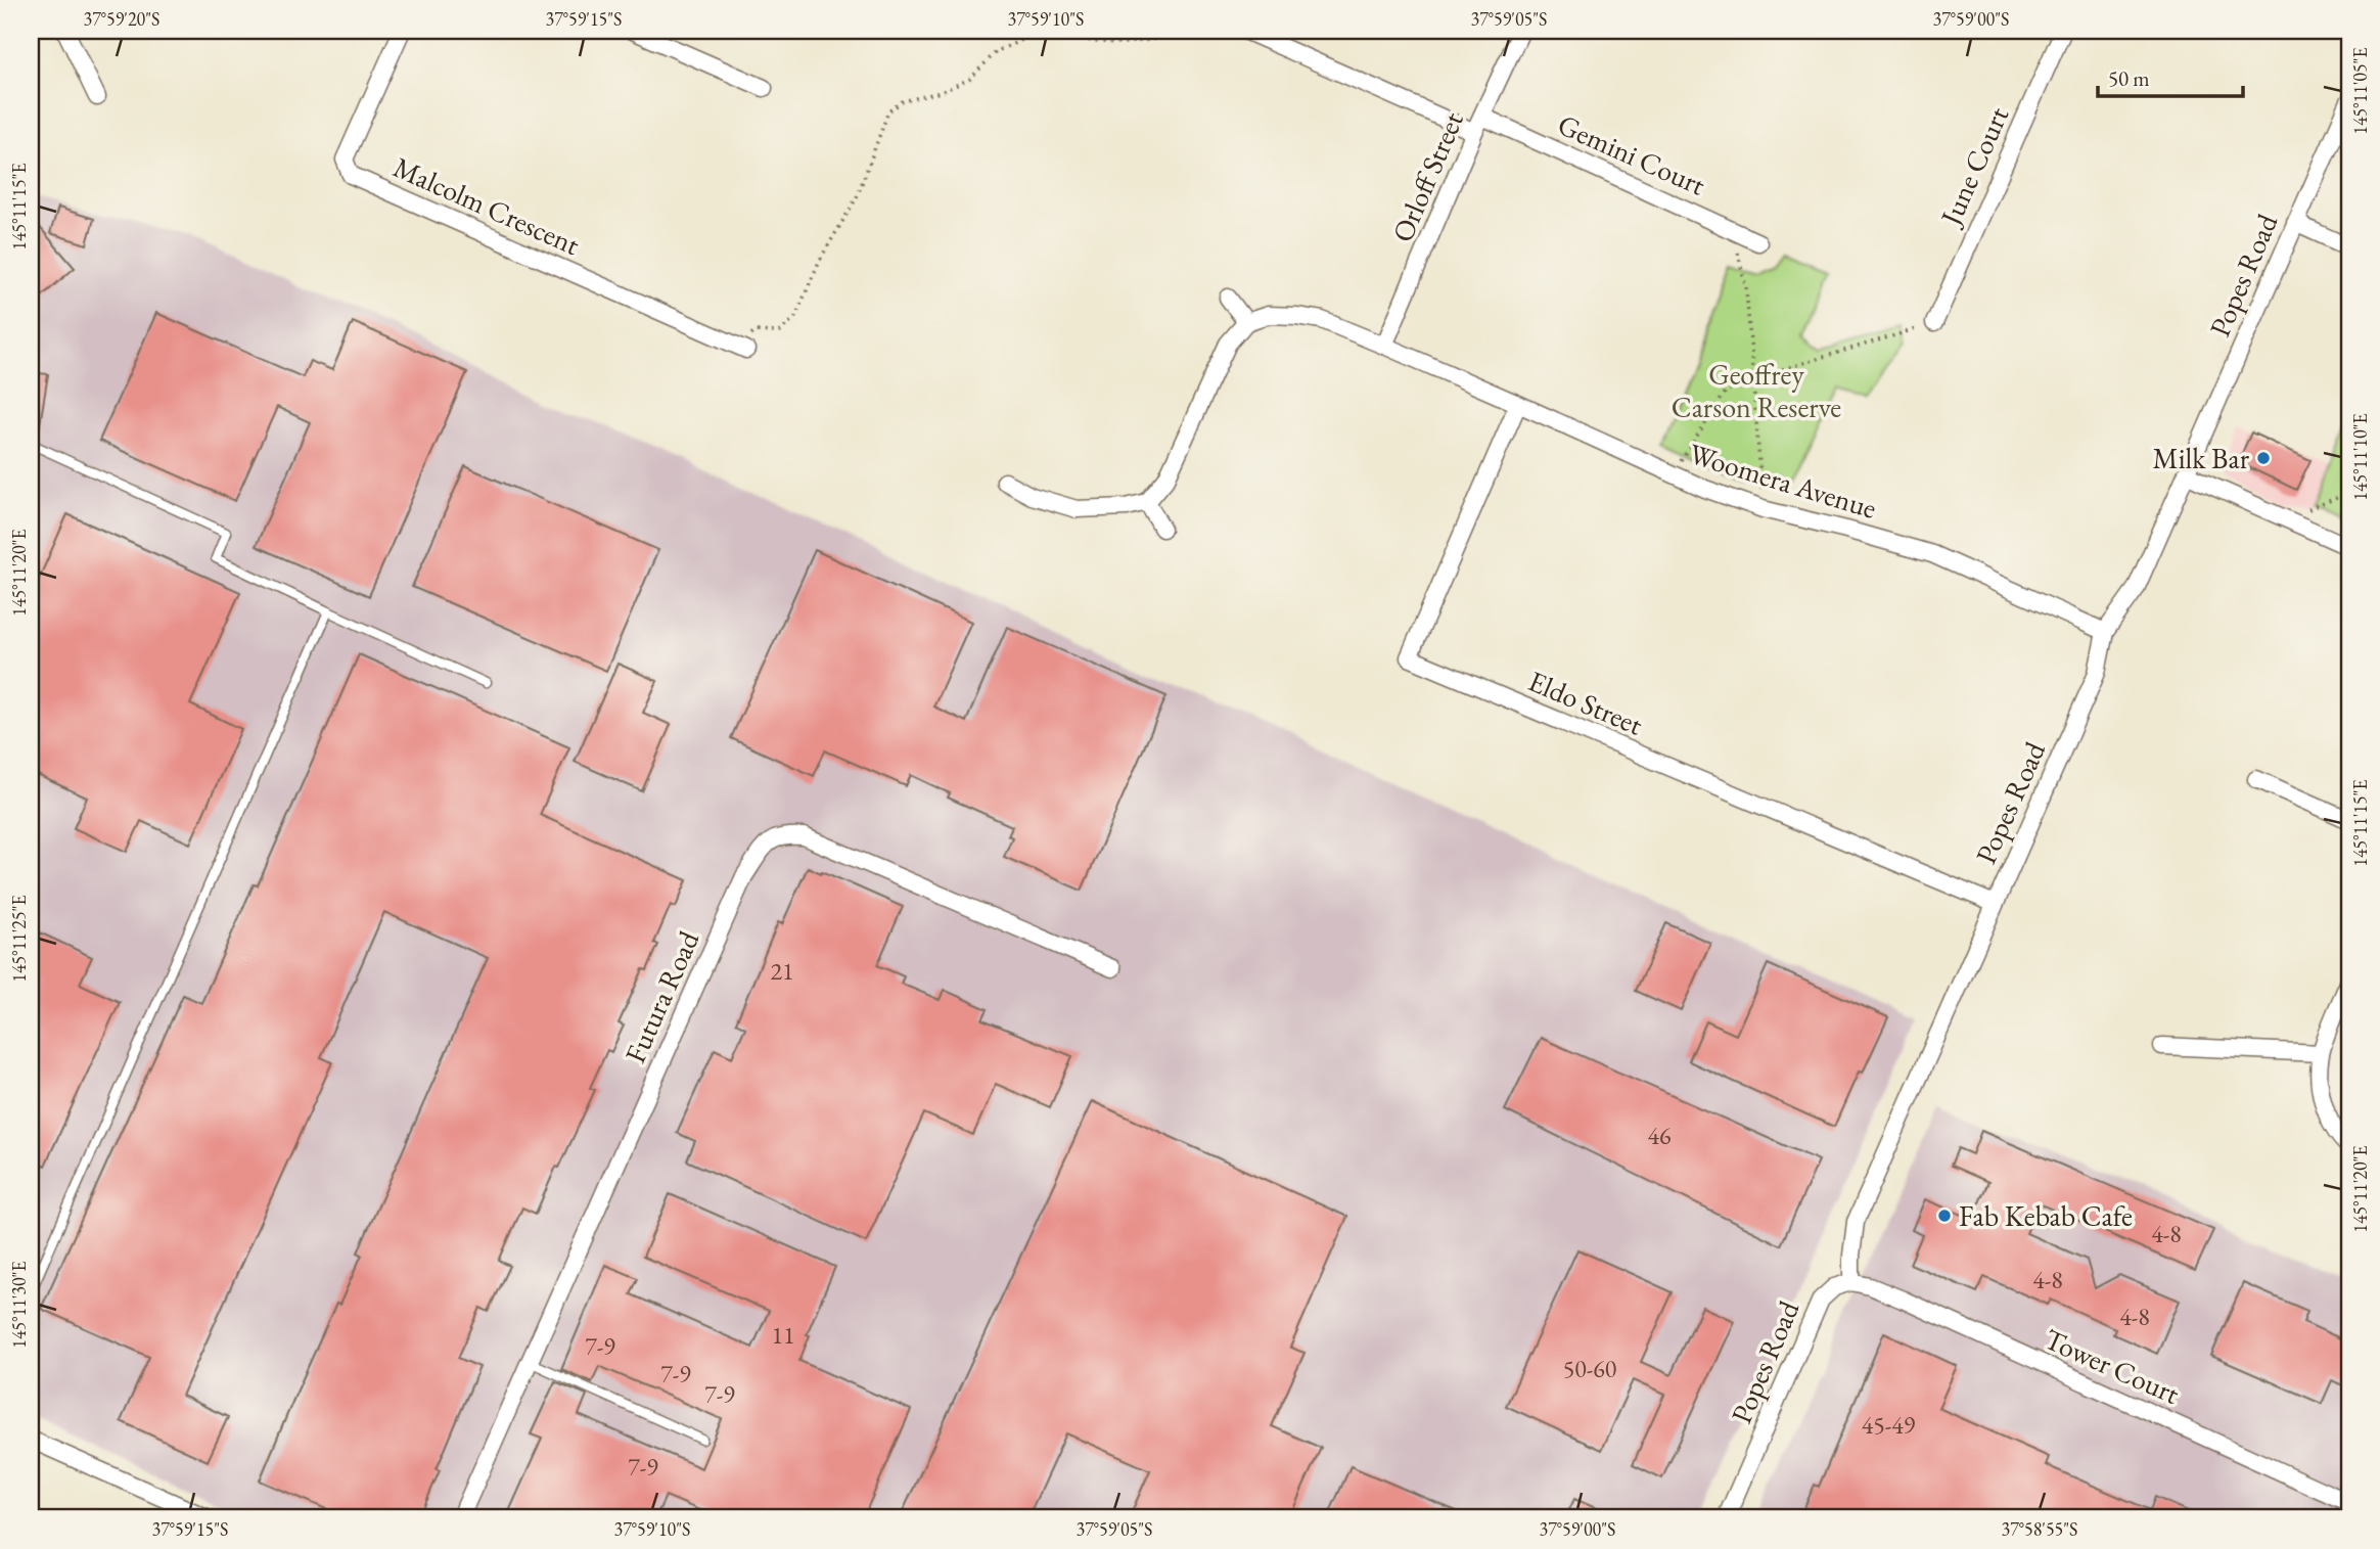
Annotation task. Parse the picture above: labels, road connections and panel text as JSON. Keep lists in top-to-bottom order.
{
  "streets": {
    "street": [
      "Gemini Court",
      "June Court",
      "Orloff Street",
      "Malcolm Crescent",
      "Popes Road",
      "Woomera Avenue",
      "Eldo Street",
      "Futura Road",
      "Tower Court"
    ]
  },
  "crossings": [
    ["Gemini Court", "Orloff Street"],
    ["Orloff Street", "Woomera Avenue"],
    ["Popes Road", "Woomera Avenue"],
    ["Popes Road", "Eldo Street"],
    ["Popes Road", "Tower Court"],
    ["Woomera Avenue", "Eldo Street"]
  ],
  "parks": ["Geoffrey Carson Reserve"],
  "places": ["Milk Bar", "Fab Kebab Cafe"],
  "house_numbers": [
    "21",
    "46",
    "4-8",
    "4-8",
    "4-8",
    "11",
    "7-9",
    "50-60",
    "7-9",
    "7-9",
    "45-49",
    "7-9"
  ],
  "scale_bar": "50 m",
  "coordinates": [
    "37°59'20\"S",
    "37°59'15\"S",
    "37°59'10\"S",
    "37°59'05\"S",
    "37°59'00\"S",
    "145°11'05\"E",
    "145°11'15\"E",
    "145°11'10\"E",
    "145°11'20\"E",
    "145°11'25\"E",
    "145°11'30\"E",
    "37°58'55\"S"
  ]
}
